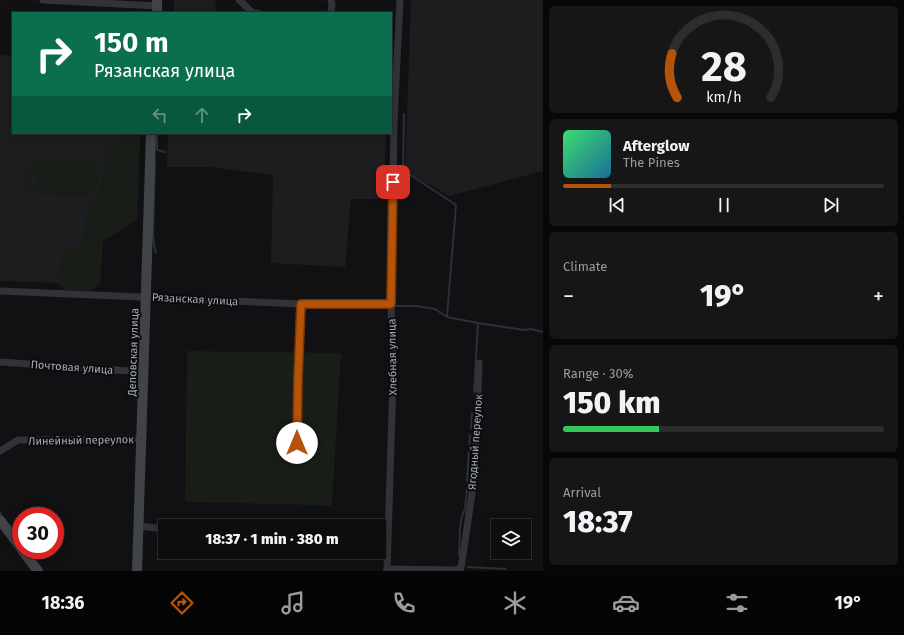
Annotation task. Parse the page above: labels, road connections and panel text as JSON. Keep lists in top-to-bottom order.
{
  "streets": {
    "street": [
      "Рязанская улица",
      "Деповская улица",
      "Хлебная улица",
      "Почтовая улица",
      "Линейный переулок",
      "Ягодный переулок"
    ]
  },
  "crossings": [
    ["Рязанская улица", "Деповская улица"],
    ["Рязанская улица", "Хлебная улица"],
    ["Деповская улица", "Почтовая улица"],
    ["Деповская улица", "Линейный переулок"],
    ["Хлебная улица", "Ягодный переулок"]
  ],
  "page": {
    "turn": ["150 m", "Рязанская улица"],
    "song": ["Afterglow", "The Pines"],
    "tile": [
      "Climate",
      ["Range · 30%", "150 km"],
      ["Arrival", "18:37"]
    ],
    "heat": ["−", "19°", "+"],
    "limit": "30",
    "trip": "18:37 · 1 min · 380 m",
    "tabs": ["18:36", "19°"],
    "gauge": ["28", "km/h"]
  }
}
